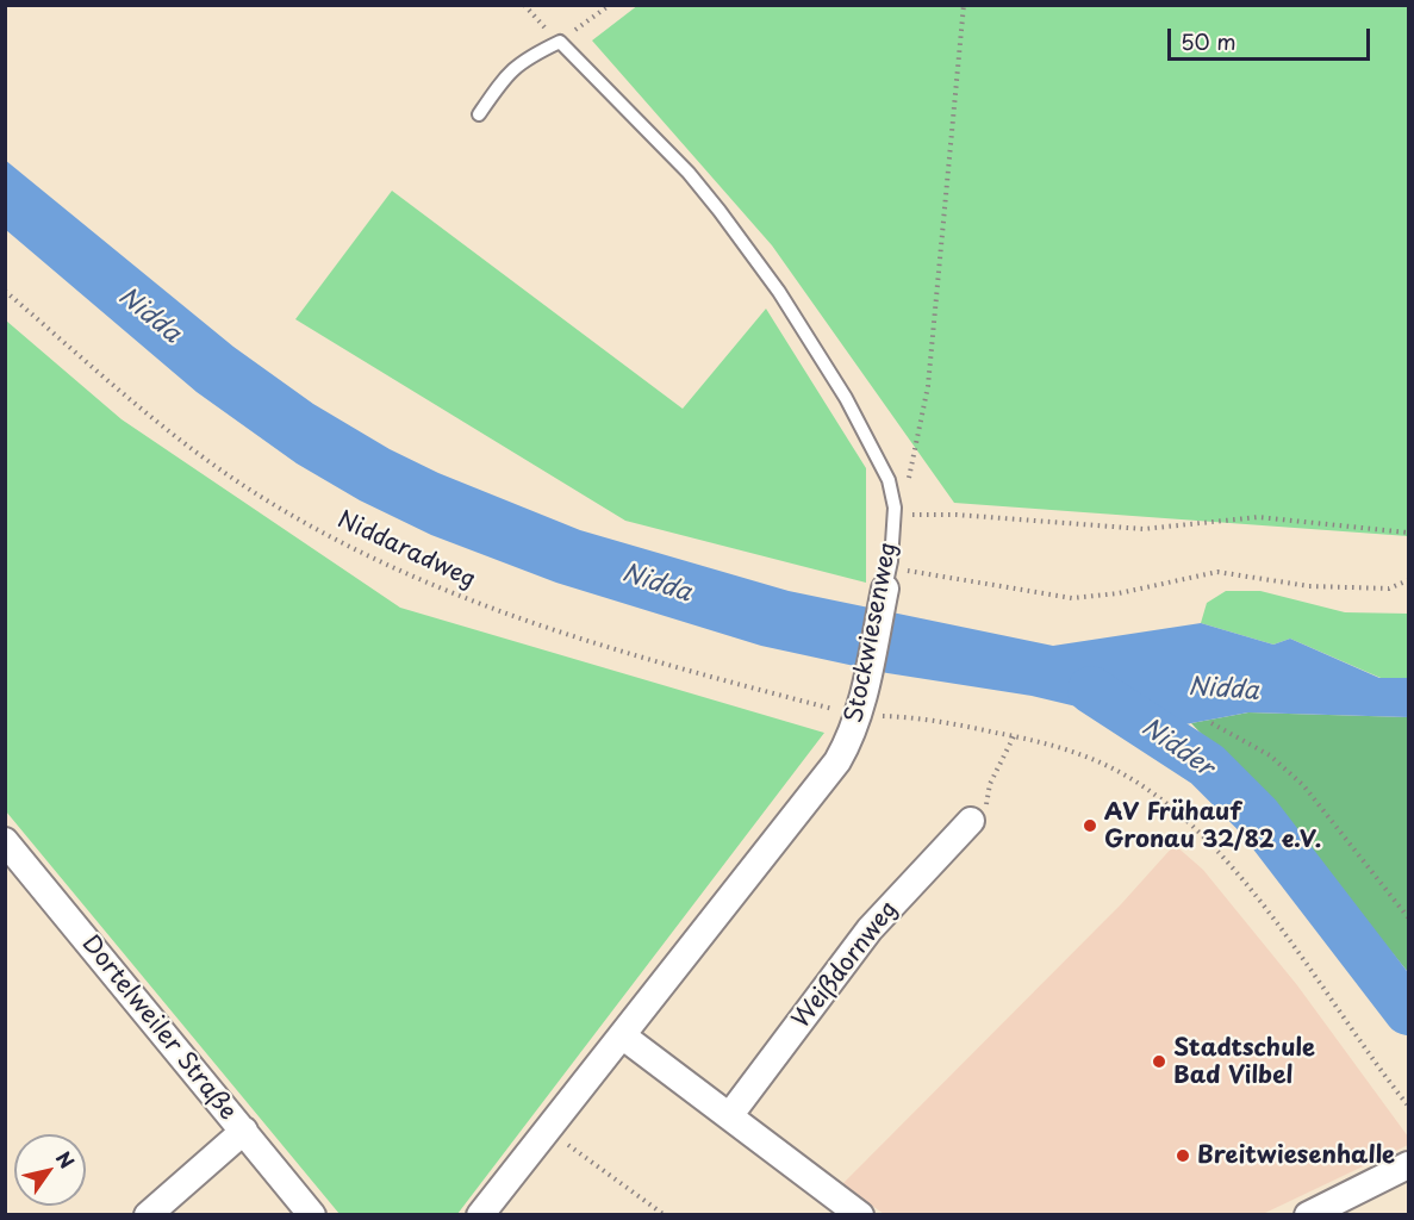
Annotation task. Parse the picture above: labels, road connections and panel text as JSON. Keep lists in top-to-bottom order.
{
  "streets": {
    "street": ["Stockwiesenweg", "Weißdornweg", "Dortelweiler Straße"],
    "path": ["Niddaradweg"]
  },
  "crossings": [
    ["Niddaradweg", "Stockwiesenweg"]
  ],
  "water": ["Nidda", "Nidder"],
  "places": ["AV Frühauf Gronau 32/82 e.V.", "Stadtschule Bad Vilbel", "Breitwiesenhalle"],
  "scale_bar": "50 m",
  "north": "top right"
}
